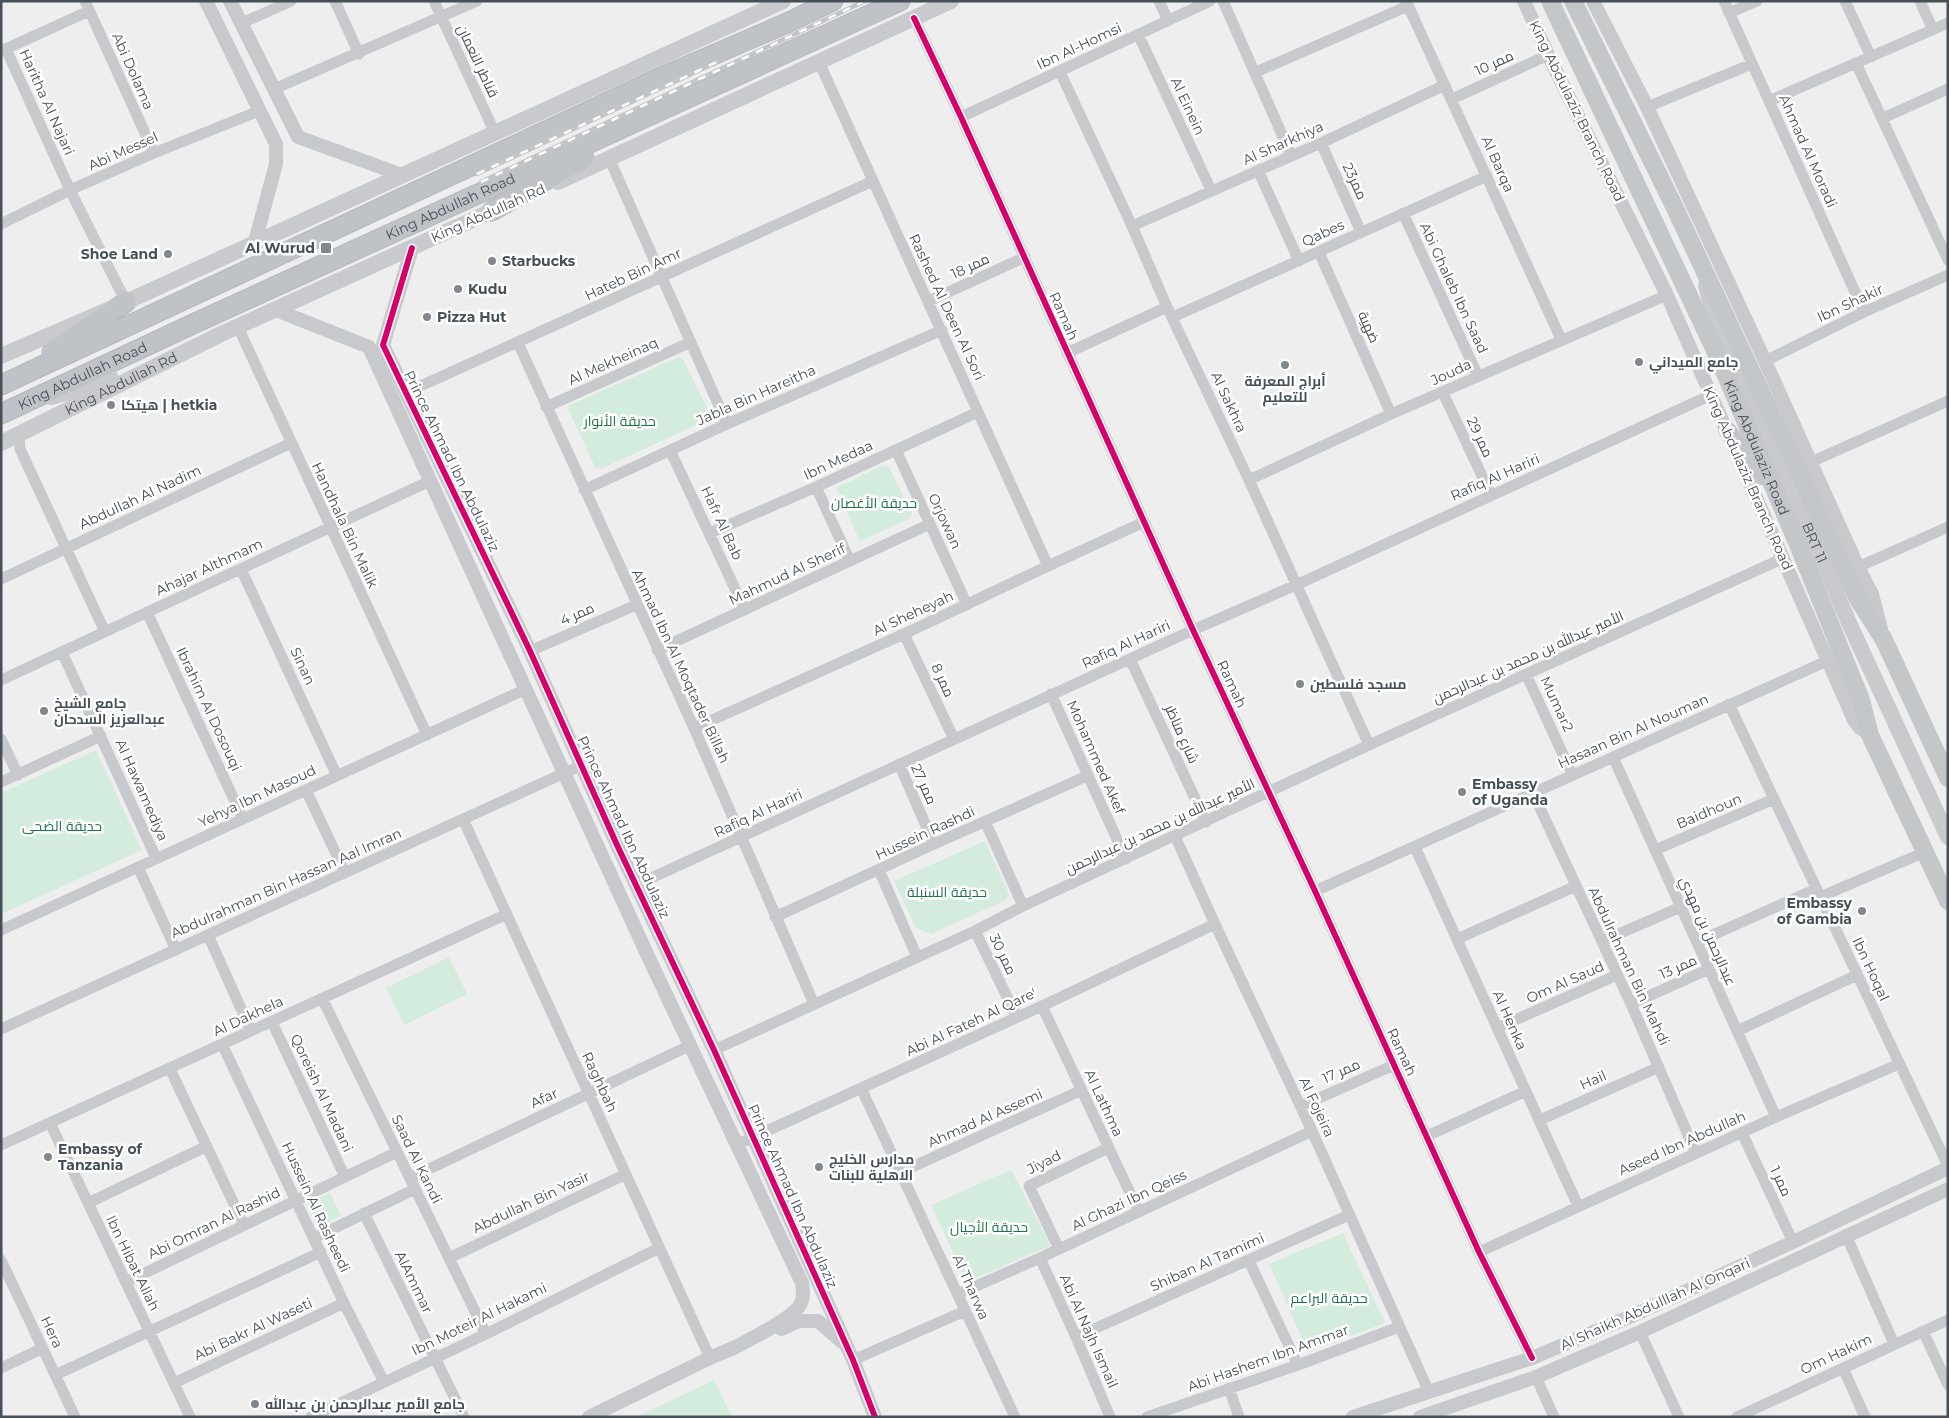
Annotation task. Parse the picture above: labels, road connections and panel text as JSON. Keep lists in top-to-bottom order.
{
  "streets": {
    "highway": ["King Abdullah Road"],
    "main road": ["King Abdullah Rd", "King Abdulaziz Road", "BRT 11"],
    "street": [
      "Ibn Al-Homsi",
      "قناطر النعمان",
      "ممر 10",
      "Abi Dolama",
      "Haritha Al Najari",
      "Al Einein",
      "King Abdulaziz Branch Road",
      "Al Sharkhiya",
      "Abi Messel",
      "Ahmad Al Moradi",
      "Al Barqa",
      "ممر23",
      "Qabes",
      "ممر 18",
      "Hateb Bin Amr",
      "Abi Ghaleb Ibn Saad",
      "Ibn Shakir",
      "Rashed Al Deen Al Sori",
      "Ramah",
      "ضهية",
      "Al Mekheinaq",
      "Jouda",
      "Jabla Bin Hareitha",
      "Al Sakhra",
      "ممر 29",
      "Ibn Medaa",
      "Prince Ahmad Ibn Abdulaziz",
      "Rafiq Al Hariri",
      "Abdullah Al Nadim",
      "Orjowan",
      "Hafr Al Bab",
      "Handhala Bin Malik",
      "Ahajar Althmam",
      "Mahmud Al Sherif",
      "Al Sheheyah",
      "ممر 4",
      "الأمير عبدالله بن محمد بن عبدالرحمن",
      "Sinan",
      "Ahmad Ibn Al Moqtader Billah",
      "ممر 8",
      "Mumar2",
      "Ibrahim Al Dosouqi",
      "Hasaan Bin Al Nouman",
      "شارع مناظر",
      "Mohammed Akef",
      "ممر 27",
      "Al Hawamediya",
      "Yehya Ibn Masoud",
      "Baidhoun",
      "Hussein Rashdi",
      "Abdulrahman Bin Hassan Aal Imran",
      "عبدالرحمن بن مهدي",
      "ممر 30",
      "Abdulrahman Bin Mahdi",
      "ممر 13",
      "Ibn Hoqal",
      "Om Al Saud",
      "Al Dakhela",
      "Al Henka",
      "Abi Al Fateh Al Qare'",
      "ممر 17",
      "Hail",
      "Raghbah",
      "Qoreish Al Madani",
      "Afar",
      "Al Lathma",
      "Al Fojeira",
      "Ahmad Al Assemi",
      "Aseed Ibn Abdullah",
      "Saad Al Kandi",
      "Jiyad",
      "ممر 1",
      "Al Ghazi Ibn Qeiss",
      "Abdullah Bin Yasir",
      "Hussein Al Rasheedi",
      "Abi Omran Al Rashid",
      "Shiban Al Tamimi",
      "Ibn Hibat Allah",
      "AlAmmar",
      "Al Tharwa",
      "Al Shaikh Abdulllah Al Onqari",
      "Ibn Moteir Al Hakami",
      "Abi Bakr Al Waseti",
      "Abi Al Najh Ismail",
      "Hera",
      "Om Hakim",
      "Abi Hashem Ibn Ammar"
    ]
  },
  "crossings": [
    ["Ibn Al-Homsi", "Al Einein"],
    ["Ibn Al-Homsi", "Ramah"],
    ["Ibn Al-Homsi", "Al Sakhra"],
    ["ممر 10", "King Abdulaziz Branch Road"],
    ["ممر 10", "Al Barqa"],
    ["Abi Dolama", "Abi Messel"],
    ["Haritha Al Najari", "Abi Messel"],
    ["Al Einein", "Al Sharkhiya"],
    ["King Abdulaziz Branch Road", "Jouda"],
    ["King Abdulaziz Branch Road", "King Abdulaziz Road"],
    ["King Abdulaziz Branch Road", "Rafiq Al Hariri"],
    ["King Abdulaziz Branch Road", "الأمير عبدالله بن محمد بن عبدالرحمن"],
    ["King Abdulaziz Branch Road", "Hasaan Bin Al Nouman"],
    ["Al Sharkhiya", "Al Barqa"],
    ["Al Sharkhiya", "ممر23"],
    ["Al Sharkhiya", "Al Sakhra"],
    ["Ahmad Al Moradi", "Ibn Shakir"],
    ["Al Barqa", "Qabes"],
    ["Al Barqa", "Jouda"],
    ["ممر23", "Qabes"],
    ["King Abdullah Rd", "Rashed Al Deen Al Sori"],
    ["King Abdullah Rd", "Ramah"],
    ["King Abdullah Rd", "Prince Ahmad Ibn Abdulaziz"],
    ["King Abdullah Rd", "Handhala Bin Malik"],
    ["Qabes", "Abi Ghaleb Ibn Saad"],
    ["Qabes", "Ramah"],
    ["Qabes", "ضهية"],
    ["Qabes", "Al Sakhra"],
    ["ممر 18", "Rashed Al Deen Al Sori"],
    ["ممر 18", "Ramah"],
    ["Hateb Bin Amr", "Rashed Al Deen Al Sori"],
    ["Hateb Bin Amr", "Prince Ahmad Ibn Abdulaziz"],
    ["Hateb Bin Amr", "Ahmad Ibn Al Moqtader Billah"],
    ["Abi Ghaleb Ibn Saad", "Jouda"],
    ["Rashed Al Deen Al Sori", "Jabla Bin Hareitha"],
    ["Rashed Al Deen Al Sori", "Ibn Medaa"],
    ["Rashed Al Deen Al Sori", "Al Sheheyah"],
    ["Ramah", "Rafiq Al Hariri"],
    ["Ramah", "Al Sheheyah"],
    ["Ramah", "الأمير عبدالله بن محمد بن عبدالرحمن"],
    ["Ramah", "Hasaan Bin Al Nouman"],
    ["Ramah", "ممر 17"],
    ["Ramah", "Aseed Ibn Abdullah"],
    ["Ramah", "Al Shaikh Abdulllah Al Onqari"],
    ["ضهية", "Jouda"],
    ["Al Mekheinaq", "Ahmad Ibn Al Moqtader Billah"],
    ["Jouda", "Al Sakhra"],
    ["Jouda", "ممر 29"],
    ["Jabla Bin Hareitha", "Hafr Al Bab"],
    ["Jabla Bin Hareitha", "Ahmad Ibn Al Moqtader Billah"],
    ["Al Sakhra", "Rafiq Al Hariri"],
    ["Al Sakhra", "الأمير عبدالله بن محمد بن عبدالرحمن"],
    ["ممر 29", "Rafiq Al Hariri"],
    ["King Abdulaziz Road", "BRT 11"],
    ["Ibn Medaa", "Orjowan"],
    ["Ibn Medaa", "Hafr Al Bab"],
    ["Prince Ahmad Ibn Abdulaziz", "Rafiq Al Hariri"],
    ["Prince Ahmad Ibn Abdulaziz", "Ahajar Althmam"],
    ["Prince Ahmad Ibn Abdulaziz", "ممر 4"],
    ["Prince Ahmad Ibn Abdulaziz", "الأمير عبدالله بن محمد بن عبدالرحمن"],
    ["Prince Ahmad Ibn Abdulaziz", "Yehya Ibn Masoud"],
    ["Prince Ahmad Ibn Abdulaziz", "Abdulrahman Bin Hassan Aal Imran"],
    ["Prince Ahmad Ibn Abdulaziz", "Abi Al Fateh Al Qare'"],
    ["Prince Ahmad Ibn Abdulaziz", "Afar"],
    ["Rafiq Al Hariri", "Ahmad Ibn Al Moqtader Billah"],
    ["Rafiq Al Hariri", "ممر 8"],
    ["Rafiq Al Hariri", "شارع مناظر"],
    ["Rafiq Al Hariri", "Mohammed Akef"],
    ["Rafiq Al Hariri", "ممر 27"],
    ["Abdullah Al Nadim", "Handhala Bin Malik"],
    ["Orjowan", "Mahmud Al Sherif"],
    ["Orjowan", "Al Sheheyah"],
    ["Hafr Al Bab", "Mahmud Al Sherif"],
    ["Handhala Bin Malik", "Ahajar Althmam"],
    ["Handhala Bin Malik", "Yehya Ibn Masoud"],
    ["Ahajar Althmam", "Sinan"],
    ["Ahajar Althmam", "Ibrahim Al Dosouqi"],
    ["Ahajar Althmam", "Al Hawamediya"],
    ["Mahmud Al Sherif", "Ahmad Ibn Al Moqtader Billah"],
    ["Al Sheheyah", "Ahmad Ibn Al Moqtader Billah"],
    ["Al Sheheyah", "ممر 8"],
    ["ممر 4", "Ahmad Ibn Al Moqtader Billah"],
    ["الأمير عبدالله بن محمد بن عبدالرحمن", "Ahmad Ibn Al Moqtader Billah"],
    ["الأمير عبدالله بن محمد بن عبدالرحمن", "Mumar2"],
    ["الأمير عبدالله بن محمد بن عبدالرحمن", "شارع مناظر"],
    ["الأمير عبدالله بن محمد بن عبدالرحمن", "Mohammed Akef"],
    ["الأمير عبدالله بن محمد بن عبدالرحمن", "ممر 30"],
    ["الأمير عبدالله بن محمد بن عبدالرحمن", "Al Fojeira"],
    ["Sinan", "Yehya Ibn Masoud"],
    ["Ahmad Ibn Al Moqtader Billah", "Hussein Rashdi"],
    ["Mumar2", "Hasaan Bin Al Nouman"],
    ["Ibrahim Al Dosouqi", "Yehya Ibn Masoud"],
    ["Hasaan Bin Al Nouman", "عبدالرحمن بن مهدي"],
    ["Hasaan Bin Al Nouman", "Abdulrahman Bin Mahdi"],
    ["Hasaan Bin Al Nouman", "Ibn Hoqal"],
    ["Hasaan Bin Al Nouman", "Al Henka"],
    ["Mohammed Akef", "Hussein Rashdi"],
    ["ممر 27", "Hussein Rashdi"],
    ["Al Hawamediya", "Yehya Ibn Masoud"],
    ["Baidhoun", "عبدالرحمن بن مهدي"],
    ["Baidhoun", "Ibn Hoqal"],
    ["Abdulrahman Bin Hassan Aal Imran", "Raghbah"],
    ["عبدالرحمن بن مهدي", "ممر 13"],
    ["عبدالرحمن بن مهدي", "Aseed Ibn Abdullah"],
    ["ممر 30", "Abi Al Fateh Al Qare'"],
    ["Abdulrahman Bin Mahdi", "ممر 13"],
    ["Abdulrahman Bin Mahdi", "Om Al Saud"],
    ["Abdulrahman Bin Mahdi", "Hail"],
    ["Abdulrahman Bin Mahdi", "Aseed Ibn Abdullah"],
    ["Ibn Hoqal", "Aseed Ibn Abdullah"],
    ["Ibn Hoqal", "Al Shaikh Abdulllah Al Onqari"],
    ["Om Al Saud", "Al Henka"],
    ["Al Dakhela", "Raghbah"],
    ["Al Dakhela", "Qoreish Al Madani"],
    ["Al Dakhela", "Saad Al Kandi"],
    ["Al Dakhela", "Hussein Al Rasheedi"],
    ["Al Dakhela", "Ibn Hibat Allah"],
    ["Al Henka", "Hail"],
    ["Al Henka", "Aseed Ibn Abdullah"],
    ["Abi Al Fateh Al Qare'", "Al Lathma"],
    ["Abi Al Fateh Al Qare'", "Al Fojeira"],
    ["Abi Al Fateh Al Qare'", "Al Tharwa"],
    ["ممر 17", "Al Fojeira"],
    ["Raghbah", "Afar"],
    ["Raghbah", "Abdullah Bin Yasir"],
    ["Raghbah", "Ibn Moteir Al Hakami"],
    ["Qoreish Al Madani", "Abi Omran Al Rashid"],
    ["Afar", "Saad Al Kandi"],
    ["Afar", "Hussein Al Rasheedi"],
    ["Afar", "AlAmmar"],
    ["Al Lathma", "Ahmad Al Assemi"],
    ["Al Lathma", "Jiyad"],
    ["Al Lathma", "Al Ghazi Ibn Qeiss"],
    ["Al Fojeira", "Al Ghazi Ibn Qeiss"],
    ["Al Fojeira", "Shiban Al Tamimi"],
    ["Al Fojeira", "Al Shaikh Abdulllah Al Onqari"],
    ["Al Fojeira", "Abi Hashem Ibn Ammar"],
    ["Ahmad Al Assemi", "Al Tharwa"],
    ["Aseed Ibn Abdullah", "ممر 1"],
    ["Saad Al Kandi", "Abdullah Bin Yasir"],
    ["Saad Al Kandi", "Abi Omran Al Rashid"],
    ["Saad Al Kandi", "Ibn Moteir Al Hakami"],
    ["Jiyad", "Al Ghazi Ibn Qeiss"],
    ["ممر 1", "Al Shaikh Abdulllah Al Onqari"],
    ["Al Ghazi Ibn Qeiss", "Al Tharwa"],
    ["Al Ghazi Ibn Qeiss", "Abi Al Najh Ismail"],
    ["Hussein Al Rasheedi", "Abi Omran Al Rashid"],
    ["Hussein Al Rasheedi", "Ibn Moteir Al Hakami"],
    ["Hussein Al Rasheedi", "Abi Bakr Al Waseti"],
    ["Abi Omran Al Rashid", "Ibn Hibat Allah"],
    ["Shiban Al Tamimi", "Abi Al Najh Ismail"],
    ["Ibn Hibat Allah", "Abi Bakr Al Waseti"],
    ["AlAmmar", "Ibn Moteir Al Hakami"]
  ],
  "parks": [
    "حديقة الأنوار",
    "حديقة الأغصان",
    "حديقة الضحى",
    "حديقة السنبلة",
    "حديقة الأجيال",
    "حديقة البراعم"
  ],
  "places": {
    "transit": ["Al Wurud"],
    "other": [
      "Shoe Land",
      "Starbucks",
      "Kudu",
      "Pizza Hut",
      "جامع الميداني",
      "أبراج المعرفة للتعليم",
      "هيتكا | hetkia",
      "مسجد فلسطين",
      "جامع الشيخ عبدالعزيز السدحان",
      "Embassy of Uganda",
      "Embassy of Gambia",
      "Embassy of Tanzania",
      "مدارس الخليج الاهلية للبنات",
      "جامع الأمير عبدالرحمن بن عبدالله"
    ]
  }
}
